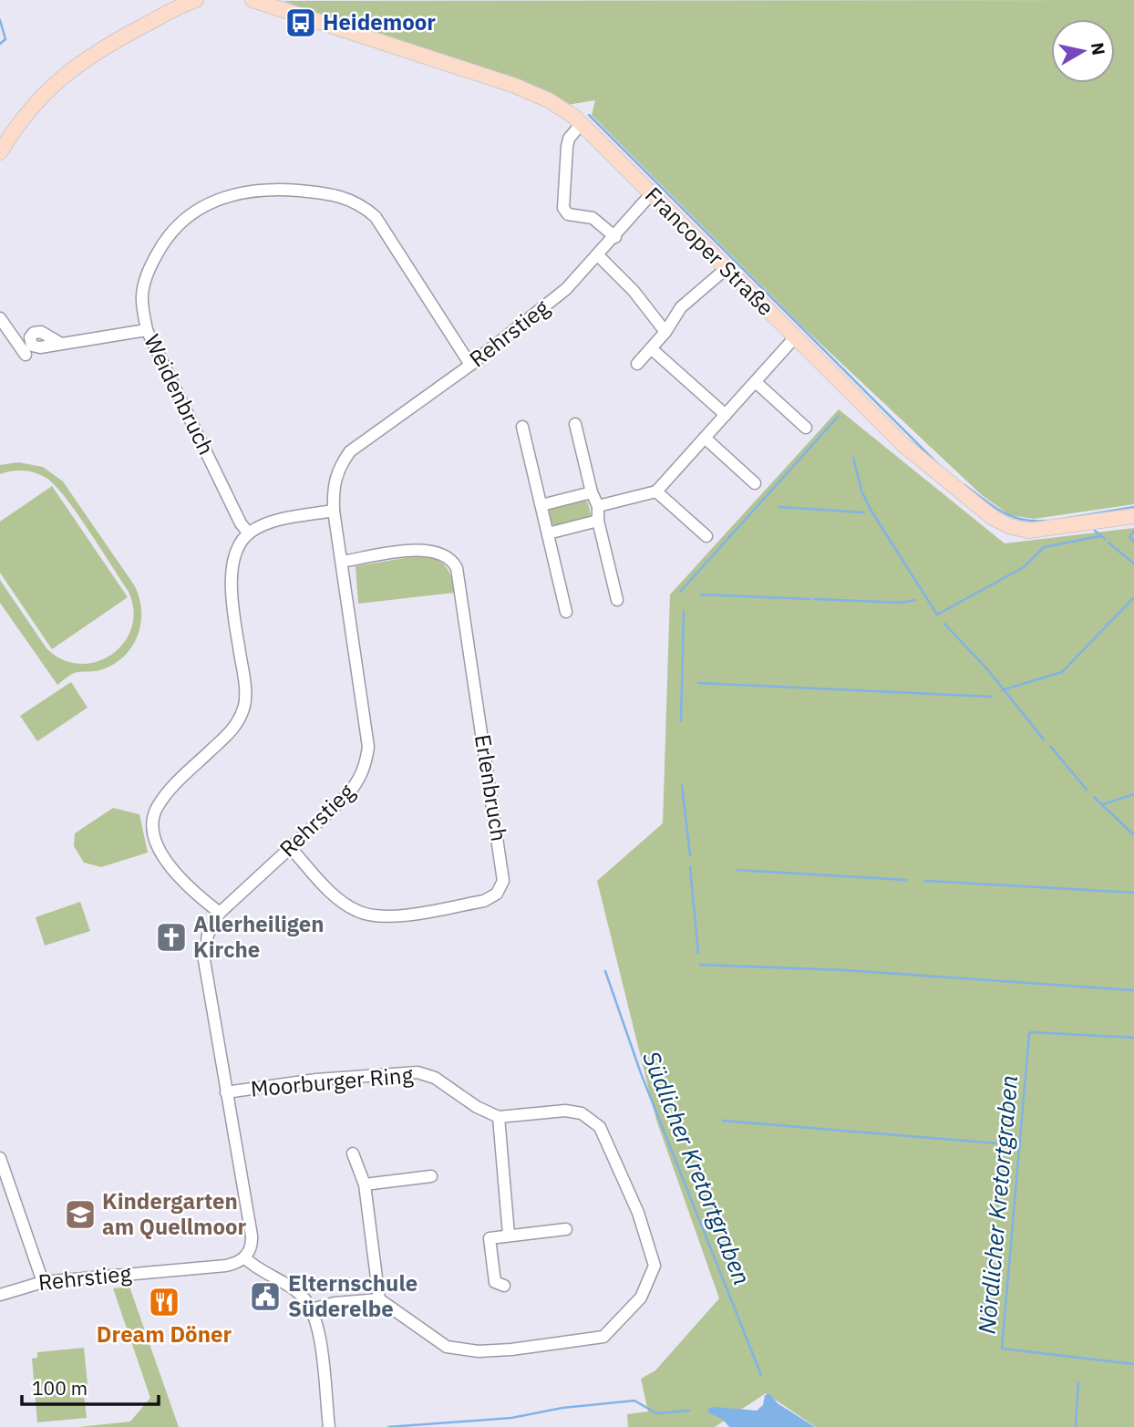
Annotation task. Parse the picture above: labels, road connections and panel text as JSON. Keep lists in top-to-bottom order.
{
  "streets": {
    "main road": ["Francoper Straße"],
    "street": [
      "Rehrstieg",
      "Weidenbruch",
      "Erlenbruch",
      "Moorburger Ring"
    ]
  },
  "crossings": [
    ["Francoper Straße", "Rehrstieg"],
    ["Rehrstieg", "Weidenbruch"],
    ["Rehrstieg", "Erlenbruch"],
    ["Rehrstieg", "Moorburger Ring"]
  ],
  "water": ["Südlicher Kretortgraben", "Nördlicher Kretortgraben"],
  "places": {
    "bus stop": ["Heidemoor"],
    "church": ["Allerheiligen Kirche"],
    "school or university": ["Kindergarten am Quellmoor"],
    "public building": ["Elternschule Süderelbe"],
    "restaurant": ["Dream Döner"]
  },
  "scale_bar": "100 m",
  "north": "right"
}
